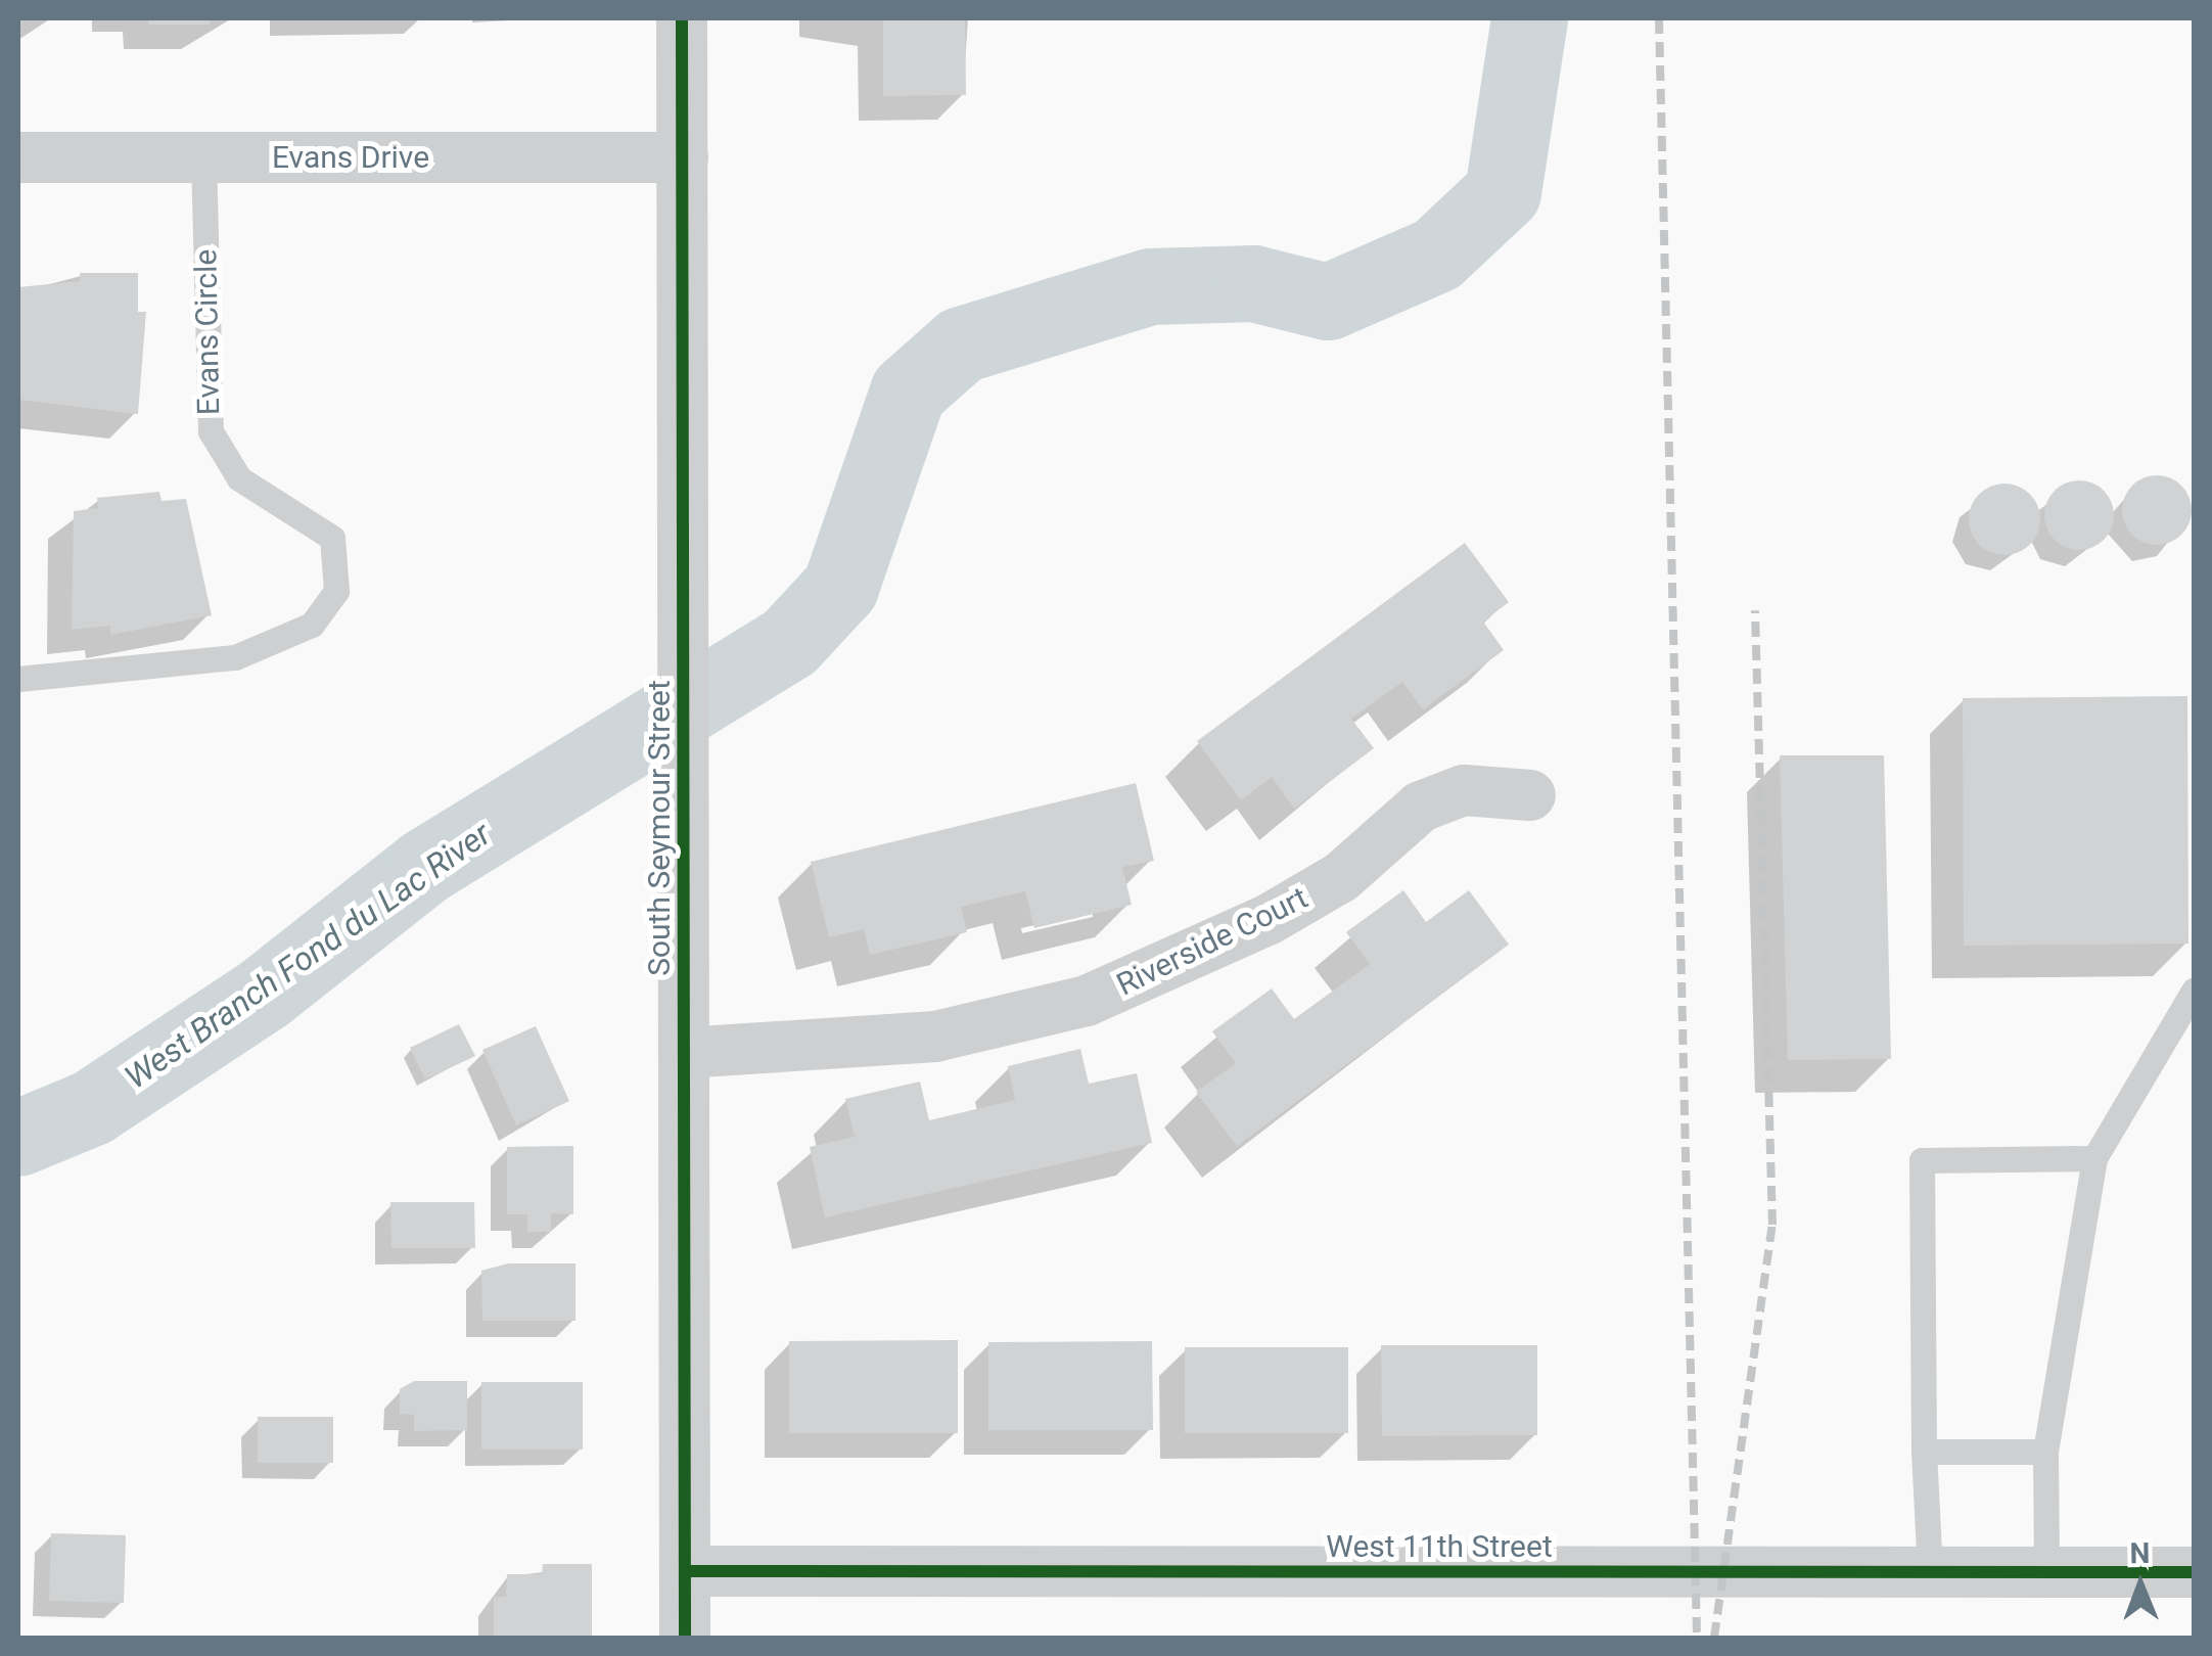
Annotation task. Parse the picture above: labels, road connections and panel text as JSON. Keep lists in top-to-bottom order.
{
  "streets": {
    "street": [
      "Evans Drive",
      "South Seymour Street",
      "Riverside Court",
      "West 11th Street"
    ],
    "lane": ["Evans Circle"]
  },
  "crossings": [
    ["Evans Drive", "Evans Circle"],
    ["Evans Drive", "South Seymour Street"],
    ["South Seymour Street", "Riverside Court"],
    ["South Seymour Street", "West 11th Street"]
  ],
  "water": ["West Branch Fond du Lac River"],
  "north": "top"
}
